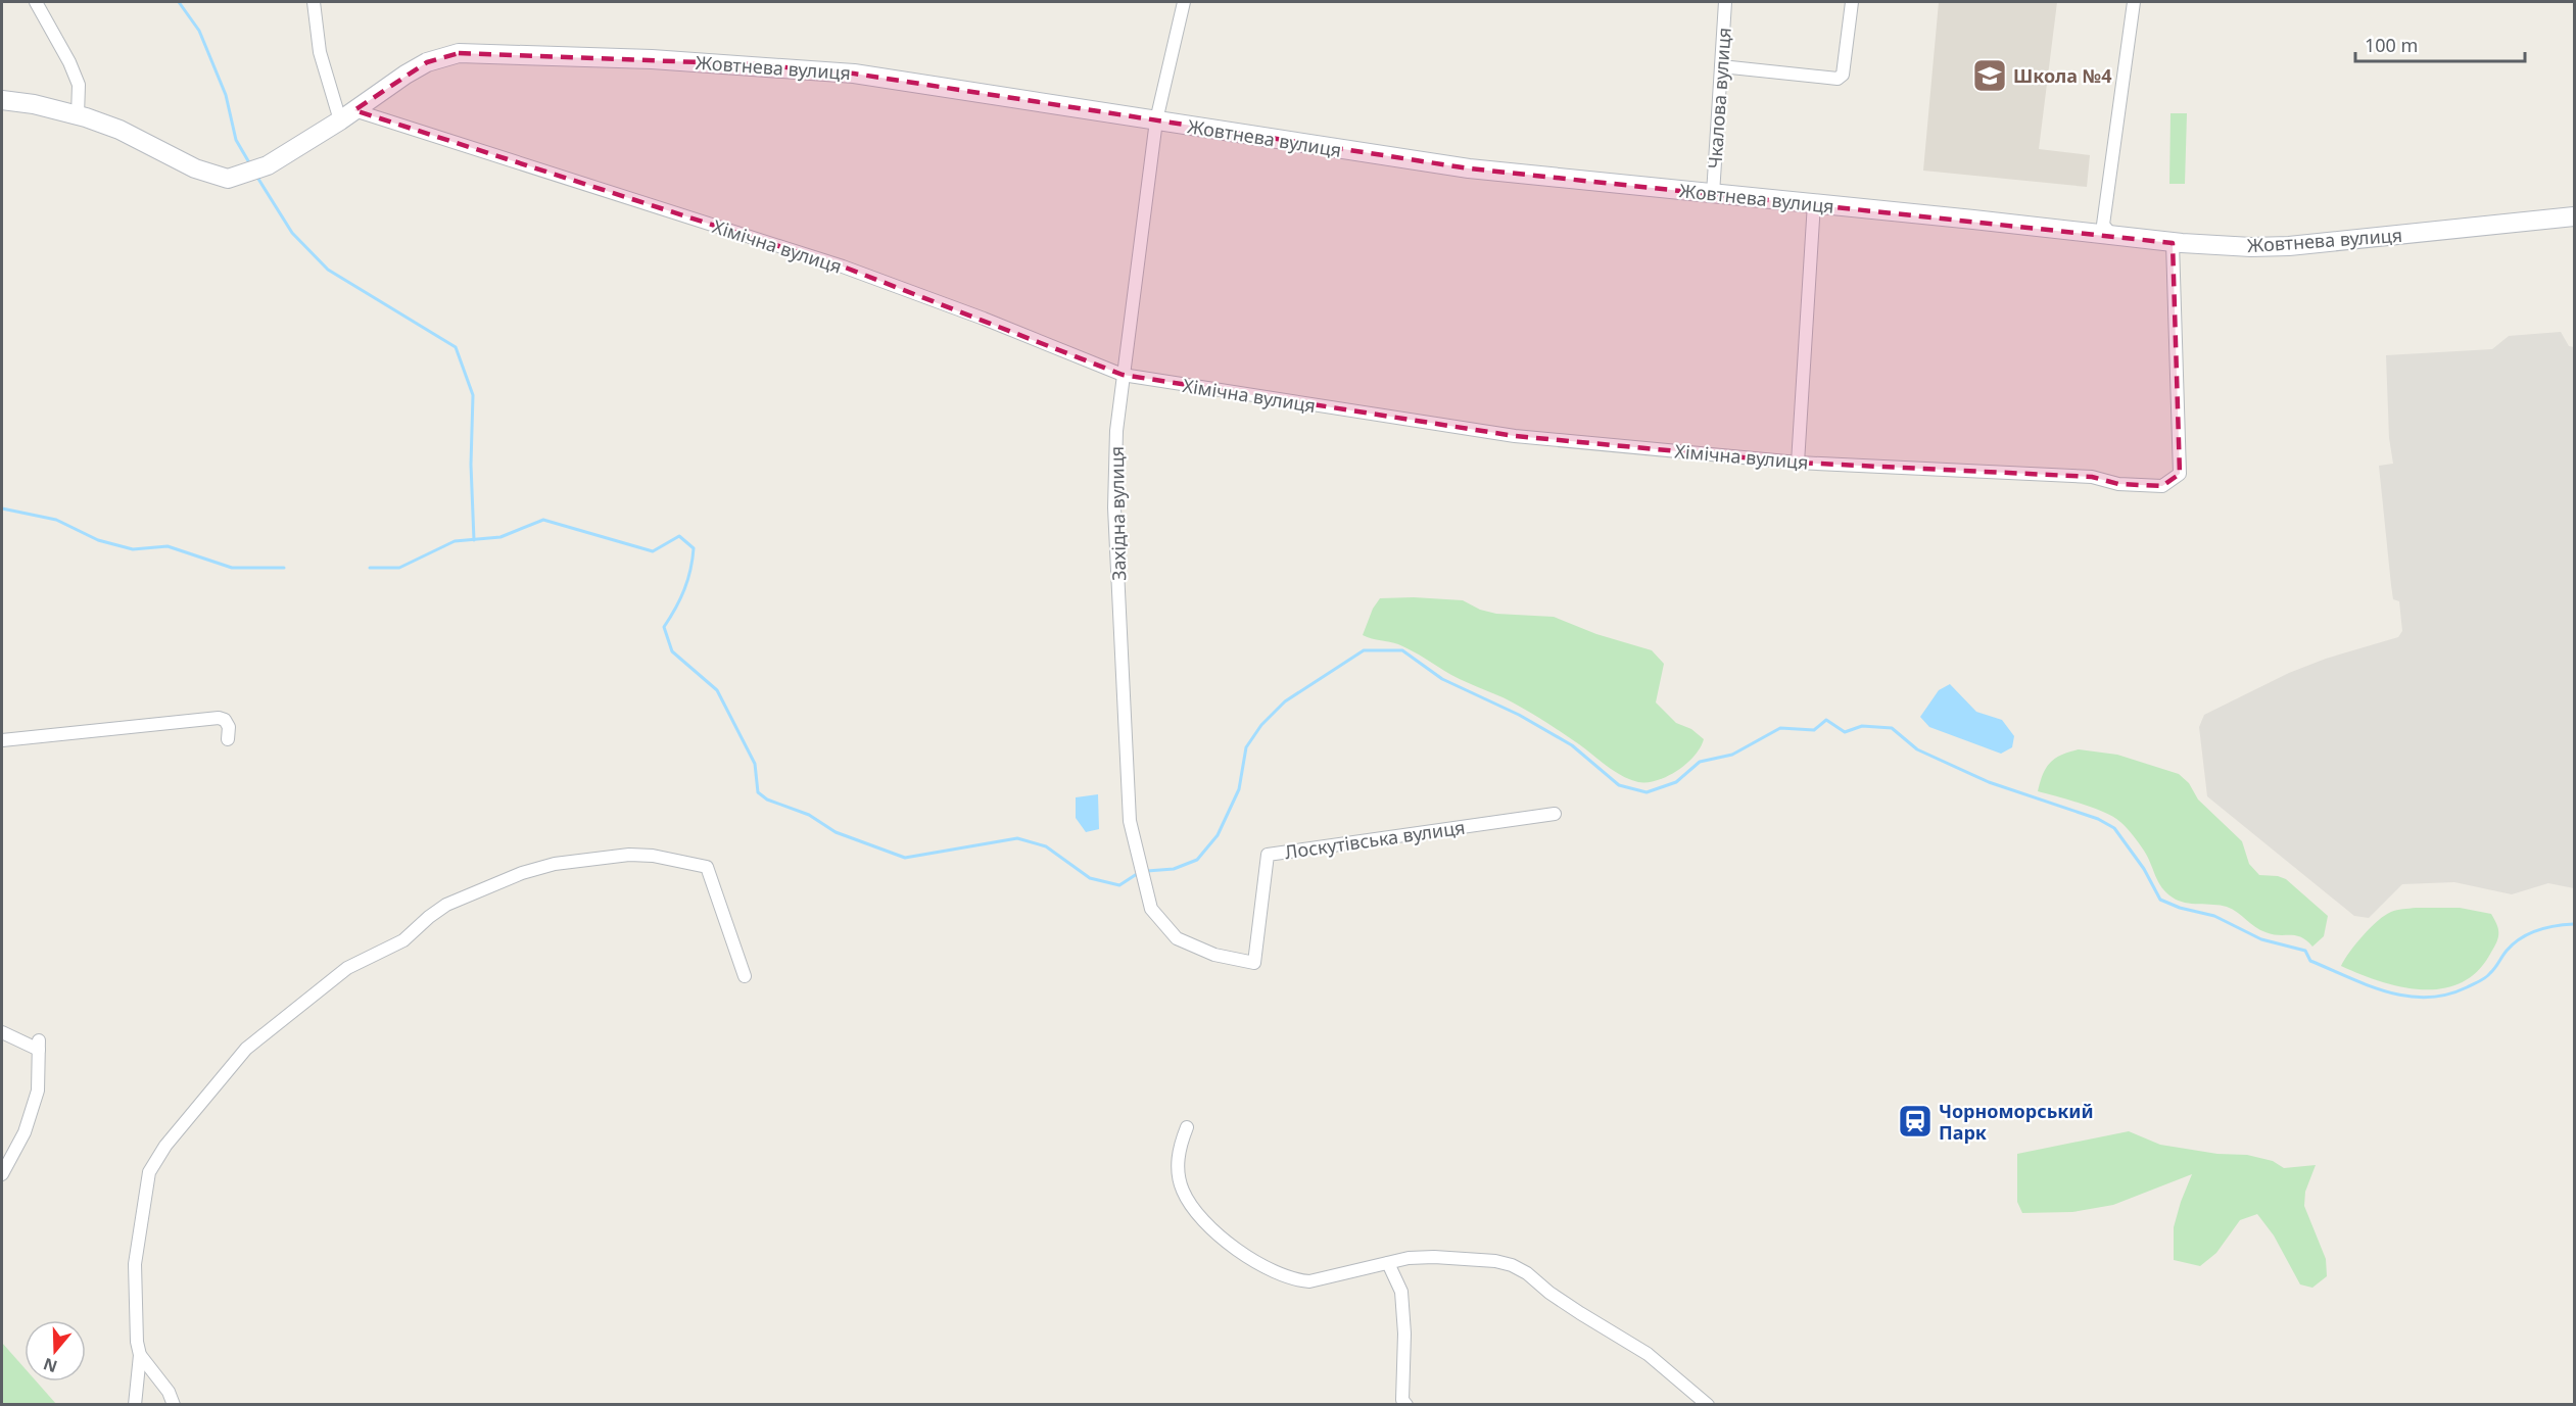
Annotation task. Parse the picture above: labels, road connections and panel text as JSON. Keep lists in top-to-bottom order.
{
  "streets": {
    "main road": ["Жовтнева вулиця"],
    "street": [
      "Чкалова вулиця",
      "Хімічна вулиця",
      "Західна вулиця",
      "Лоскутівська вулиця"
    ]
  },
  "crossings": [
    ["Жовтнева вулиця", "Чкалова вулиця"],
    ["Жовтнева вулиця", "Хімічна вулиця"],
    ["Жовтнева вулиця", "Західна вулиця"],
    ["Хімічна вулиця", "Західна вулиця"],
    ["Західна вулиця", "Лоскутівська вулиця"]
  ],
  "places": {
    "school or university": ["Школа №4"],
    "station": ["Чорноморський Парк"]
  },
  "scale_bar": "100 m",
  "north": "bottom"
}
